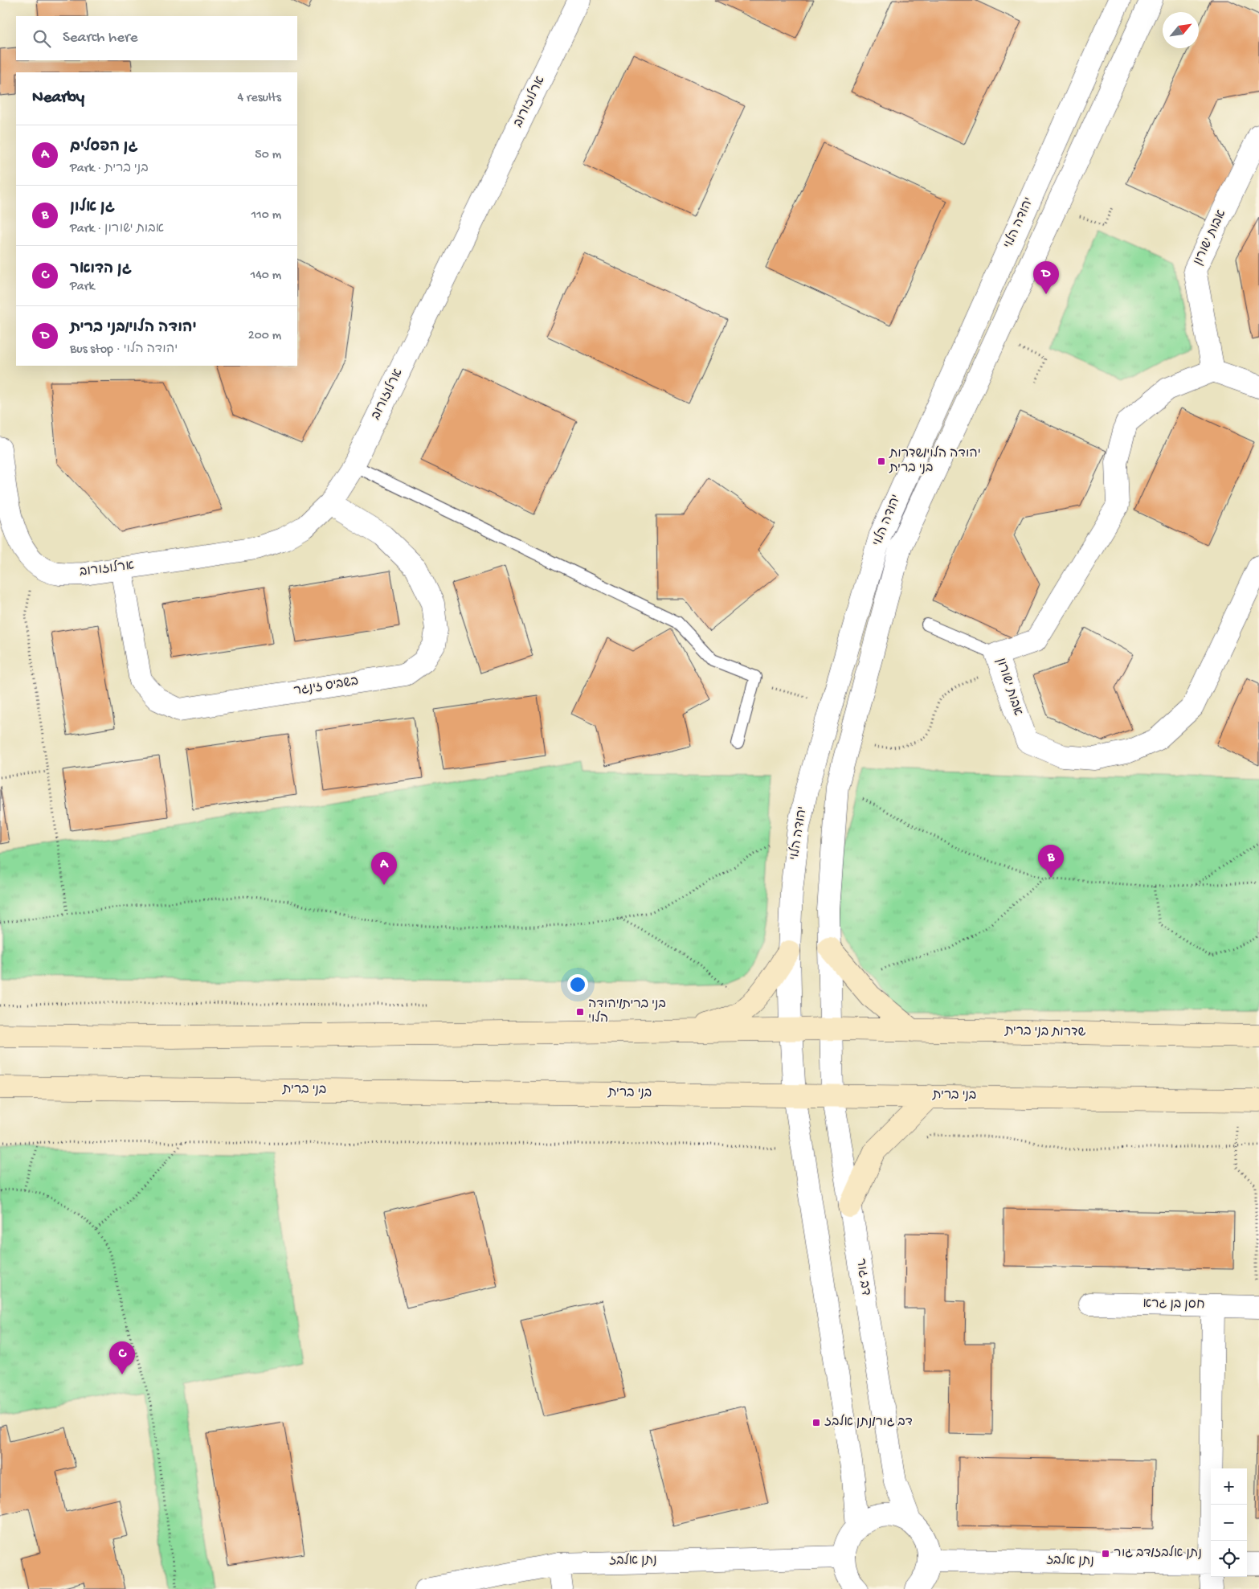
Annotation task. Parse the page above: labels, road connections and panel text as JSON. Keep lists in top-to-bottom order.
{
  "streets": {
    "main road": ["שדרות בני ברית", "בני ברית"],
    "street": [
      "ארלוזורוב",
      "יהודה הלוי",
      "אבות ישורון",
      "בשביס זינגר",
      "דב גור",
      "חסן בן גרא",
      "נתן אלבז"
    ]
  },
  "crossings": [
    ["ארלוזורוב", "בשביס זינגר"],
    ["יהודה הלוי", "שדרות בני ברית"],
    ["יהודה הלוי", "דב גור"],
    ["שדרות בני ברית", "דב גור"],
    ["בני ברית", "דב גור"]
  ],
  "places": {
    "transit": [
      "יהודה הלוי/שדרות בני ברית",
      "בני ברית/יהודה הלוי",
      "דב גור/נתן אלבז",
      "נתן אלבז/דב גור"
    ]
  },
  "north": "top right",
  "page": {
    "search": "Search here",
    "heading": ["Nearby", "4 results"],
    "list": [
      {
        "mark": "A",
        "name": "גן הפסלים",
        "note": "Park · בני ברית",
        "value": "50 m"
      },
      {
        "mark": "B",
        "name": "גן אלון",
        "note": "Park · אבות ישורון",
        "value": "110 m"
      },
      {
        "mark": "C",
        "name": "גן הדואר",
        "note": "Park",
        "value": "140 m"
      },
      {
        "mark": "D",
        "name": "יהודה הלוי/בני ברית",
        "note": "Bus stop · יהודה הלוי",
        "value": "200 m"
      }
    ],
    "pins": [
      "D",
      "B",
      "A",
      "C"
    ],
    "map_buttons": ["+", "−"]
  }
}
